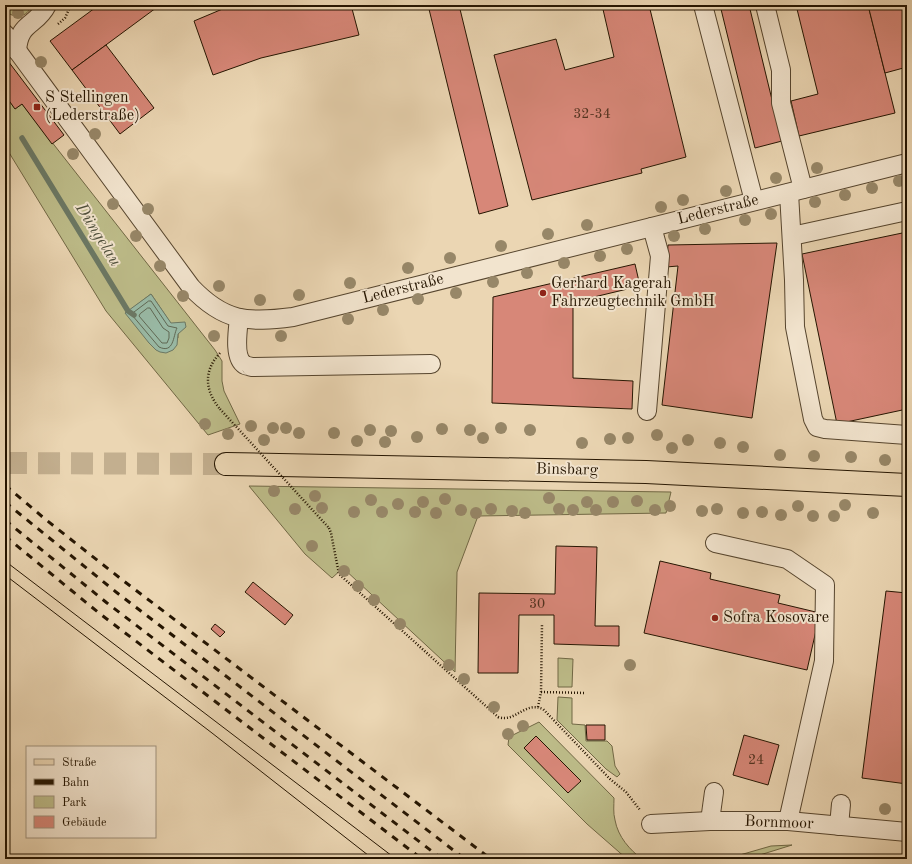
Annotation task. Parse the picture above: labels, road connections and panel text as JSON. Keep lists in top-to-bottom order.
{
  "streets": {
    "main road": ["Binsbarg"],
    "street": ["Lederstraße", "Bornmoor"]
  },
  "water": ["Düngelau"],
  "places": {
    "transit": ["S Stellingen (Lederstraße)"],
    "other": ["Gerhard Kagerah Fahrzeugtechnik GmbH", "Sofra Kosovare"]
  },
  "house_numbers": ["32-34", "30", "24"],
  "legend": [
    "Straße",
    "Bahn",
    "Park",
    "Gebäude"
  ]
}
